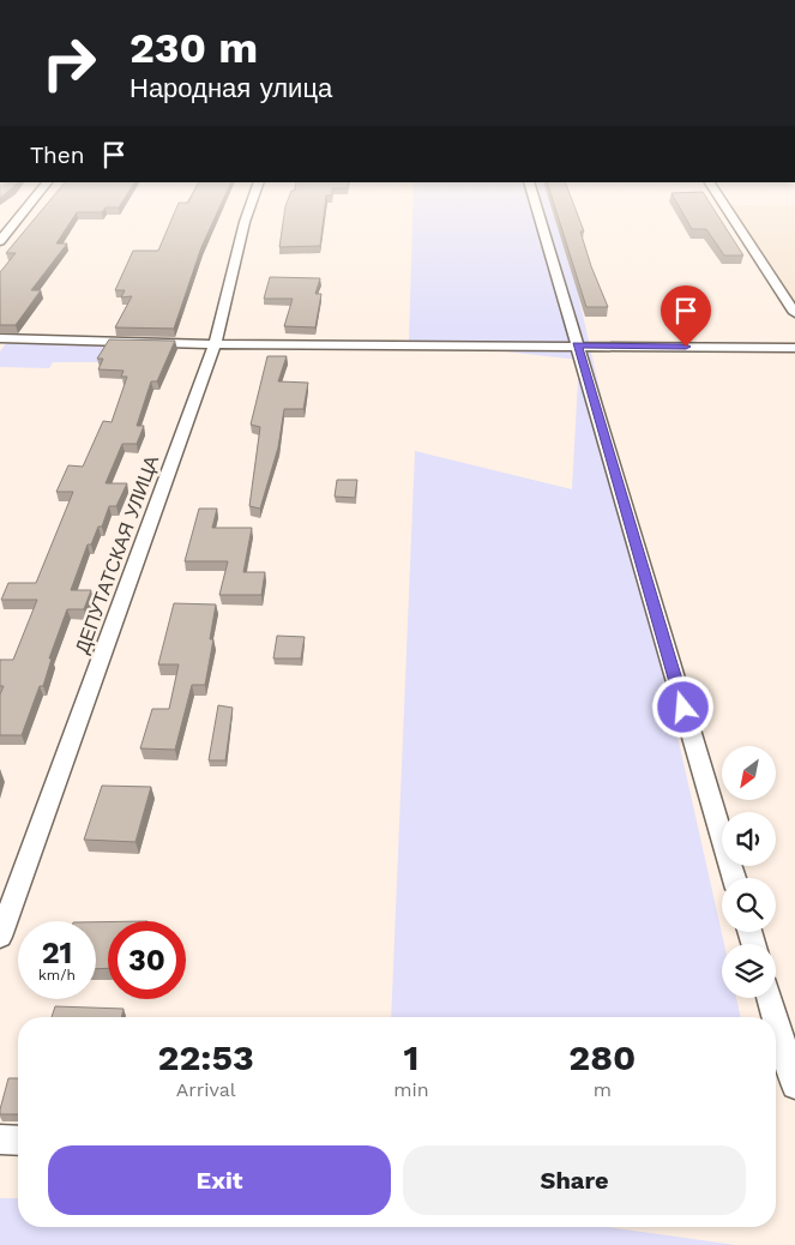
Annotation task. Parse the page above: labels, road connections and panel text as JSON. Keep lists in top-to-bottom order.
{
  "streets": {
    "street": ["ДЕПУТАТСКАЯ УЛИЦА"]
  },
  "north": "bottom left",
  "page": {
    "turn": ["230 m", "Народная улица"],
    "then": "Then",
    "speed": "21 km/h",
    "limit": "30",
    "eta": [
      "22:53",
      "Arrival",
      "1",
      "min",
      "280",
      "m"
    ],
    "buttons": ["Exit", "Share"]
  }
}
